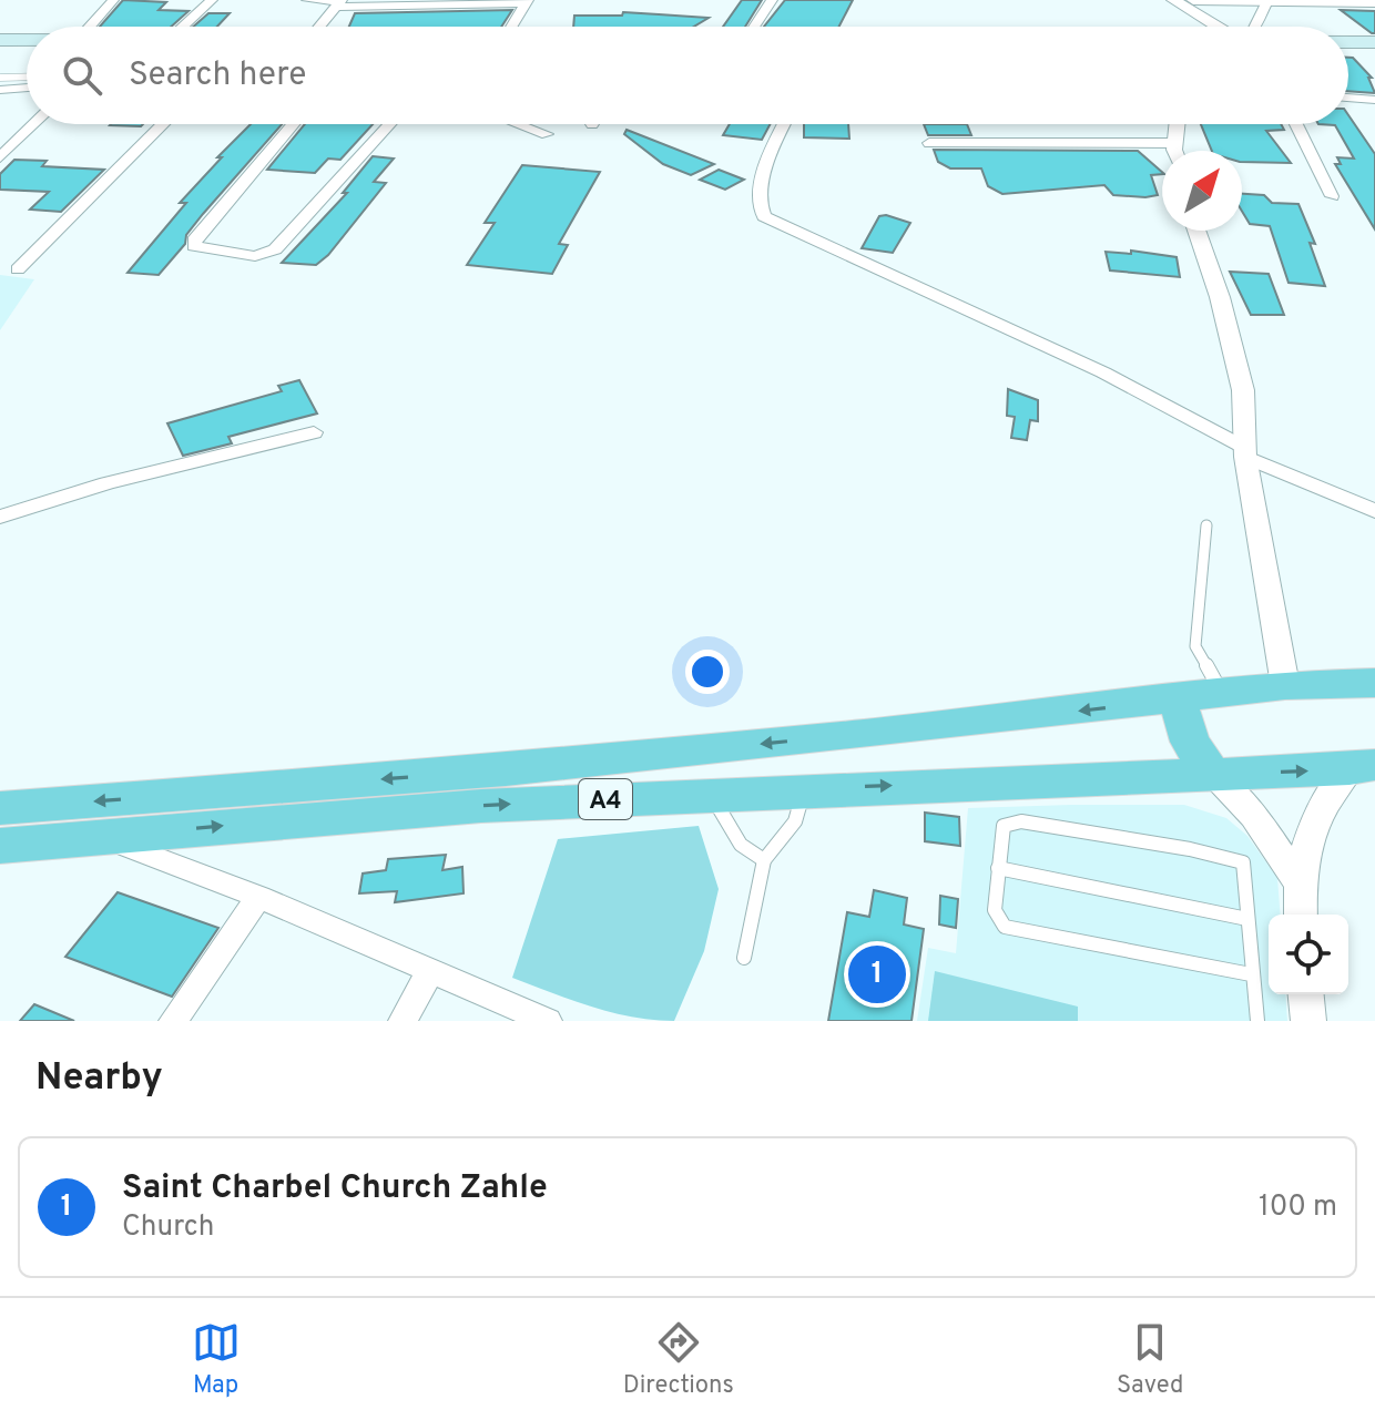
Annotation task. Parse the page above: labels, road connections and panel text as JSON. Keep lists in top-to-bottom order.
{
  "streets": {
    "highway": ["A4"]
  },
  "north": "top right",
  "page": {
    "search": "Search here",
    "pins": "1",
    "heading": "Nearby",
    "list": [
      {
        "mark": "1",
        "name": "Saint Charbel Church Zahle",
        "note": "Church",
        "value": "100 m"
      }
    ],
    "nav": ["Map", "Directions", "Saved"]
  }
}
